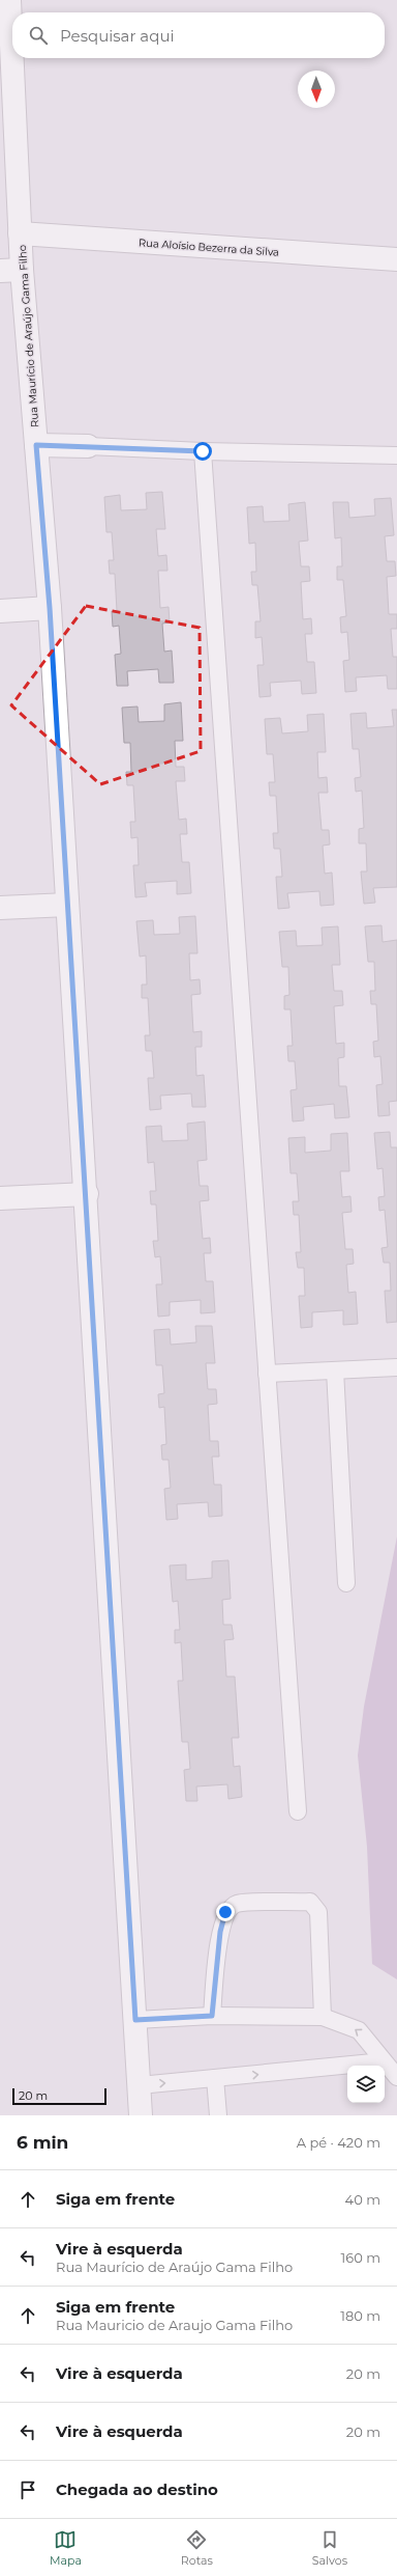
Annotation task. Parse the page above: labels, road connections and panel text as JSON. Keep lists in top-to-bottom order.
{
  "streets": {
    "street": ["Rua Aloísio Bezerra da Silva", "Rua Maurício de Araújo Gama Filho"]
  },
  "crossings": [
    ["Rua Aloísio Bezerra da Silva", "Rua Maurício de Araújo Gama Filho"]
  ],
  "scale_bar": "20 m",
  "north": "bottom",
  "page": {
    "search": "Pesquisar aqui",
    "scale": "20 m",
    "heading": ["6 min", "A pé · 420 m"],
    "list": [
      ["Siga em frente", "40 m"],
      ["Vire à esquerda", "Rua Maurício de Araújo Gama Filho", "160 m"],
      ["Siga em frente", "Rua Mauricio de Araujo Gama Filho", "180 m"],
      ["Vire à esquerda", "20 m"],
      ["Vire à esquerda", "20 m"],
      "Chegada ao destino"
    ],
    "nav": ["Mapa", "Rotas", "Salvos"]
  }
}
